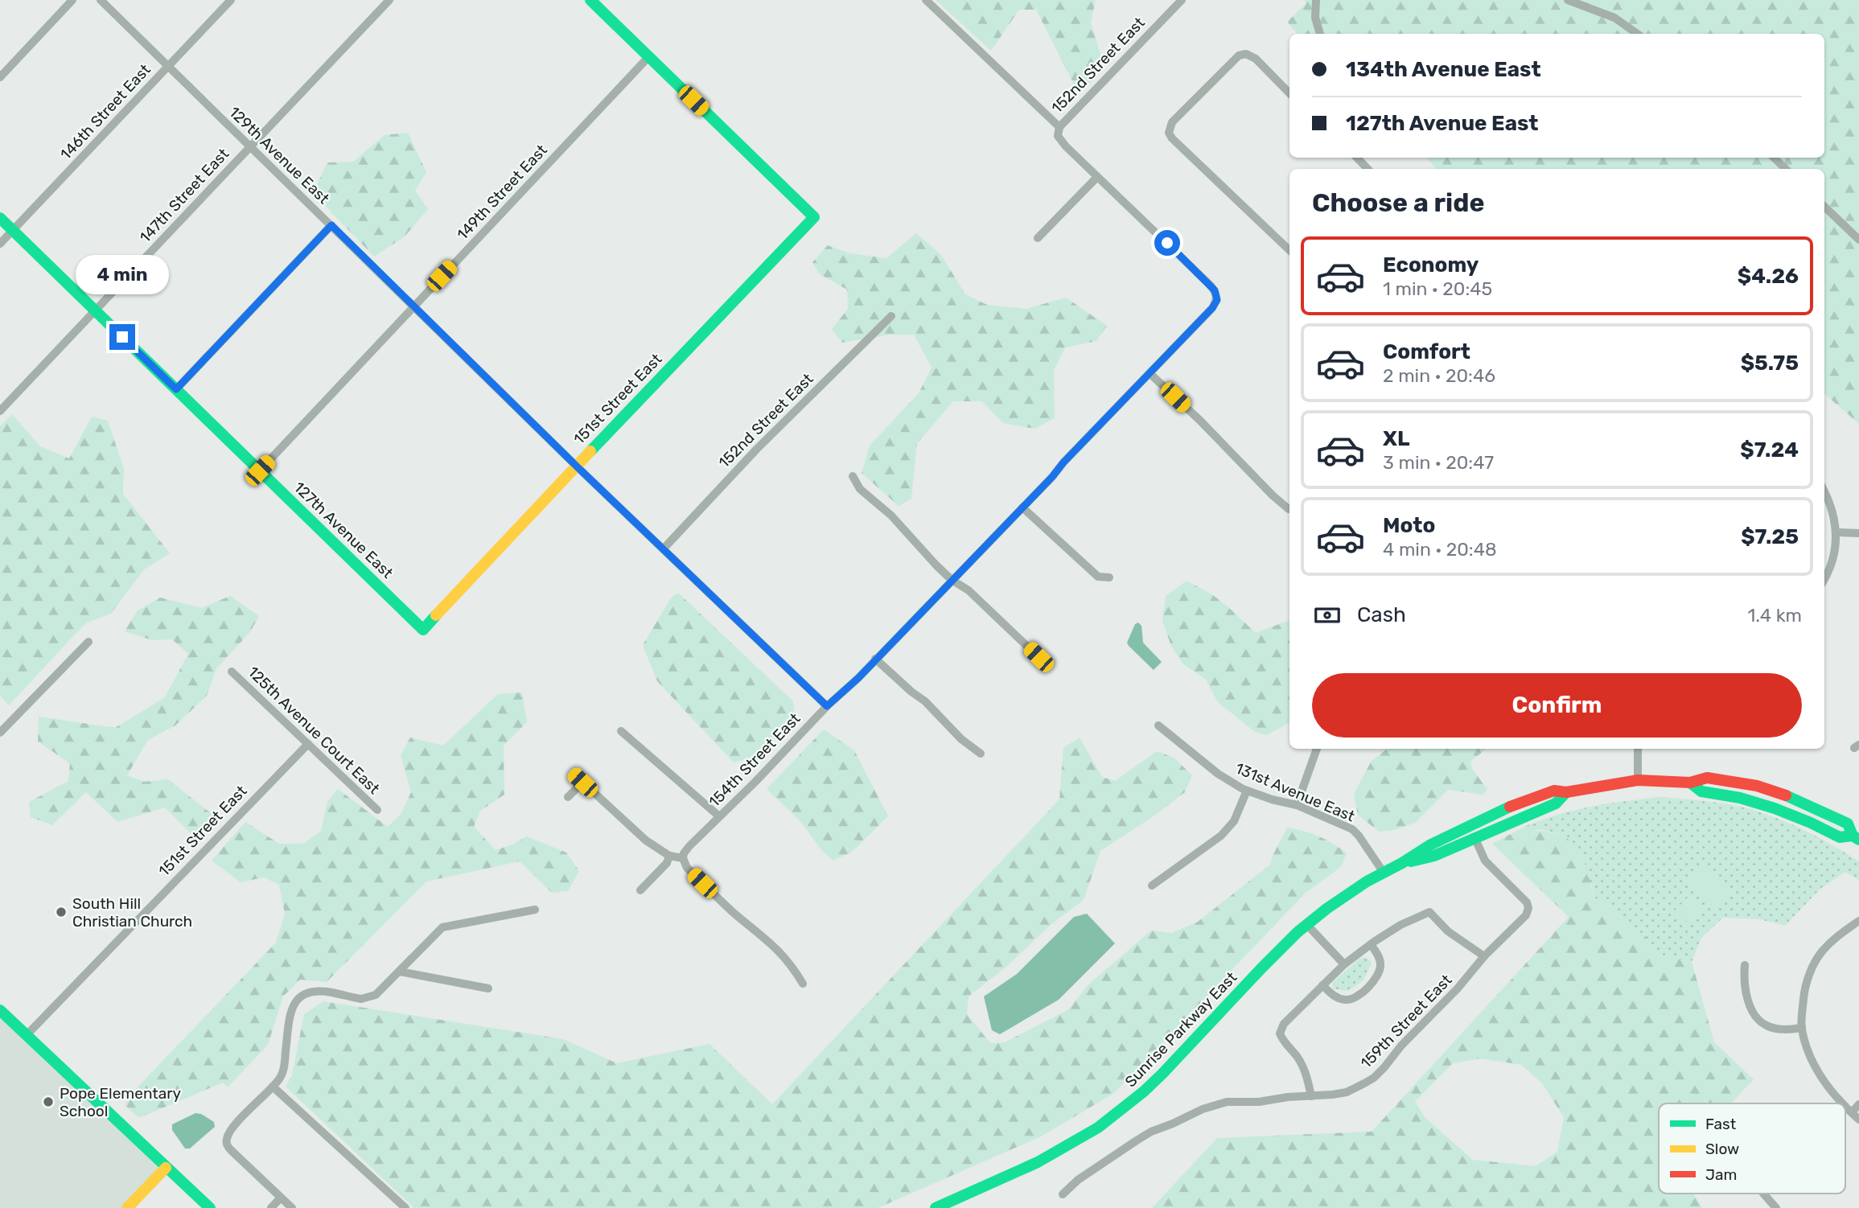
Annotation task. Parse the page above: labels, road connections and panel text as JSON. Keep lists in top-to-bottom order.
{
  "streets": {
    "street": [
      "152nd Street East",
      "146th Street East",
      "129th Avenue East",
      "149th Street East",
      "147th Street East",
      "151st Street East",
      "127th Avenue East",
      "125th Avenue Court East",
      "154th Street East",
      "131st Avenue East",
      "159th Street East",
      "Sunrise Parkway East"
    ]
  },
  "crossings": [
    ["152nd Street East", "129th Avenue East"],
    ["146th Street East", "129th Avenue East"],
    ["146th Street East", "127th Avenue East"],
    ["129th Avenue East", "149th Street East"],
    ["129th Avenue East", "147th Street East"],
    ["129th Avenue East", "151st Street East"],
    ["129th Avenue East", "154th Street East"],
    ["149th Street East", "151st Street East"],
    ["149th Street East", "127th Avenue East"],
    ["147th Street East", "127th Avenue East"],
    ["151st Street East", "127th Avenue East"],
    ["151st Street East", "125th Avenue Court East"],
    ["131st Avenue East", "Sunrise Parkway East"],
    ["159th Street East", "Sunrise Parkway East"]
  ],
  "places": ["South Hill Christian Church", "Pope Elementary School"],
  "legend": ["Fast", "Slow", "Jam"],
  "page": {
    "banner": ["134th Avenue East", "127th Avenue East"],
    "heading": "Choose a ride",
    "list": [
      {
        "name": "Economy",
        "note": "1 min · 20:45",
        "value": "$4.26"
      },
      {
        "name": "Comfort",
        "note": "2 min · 20:46",
        "value": "$5.75"
      },
      {
        "name": "XL",
        "note": "3 min · 20:47",
        "value": "$7.24"
      },
      {
        "name": "Moto",
        "note": "4 min · 20:48",
        "value": "$7.25"
      }
    ],
    "bubble": "4 min",
    "pay": ["Cash", "1.4 km"],
    "buttons": "Confirm"
  }
}
